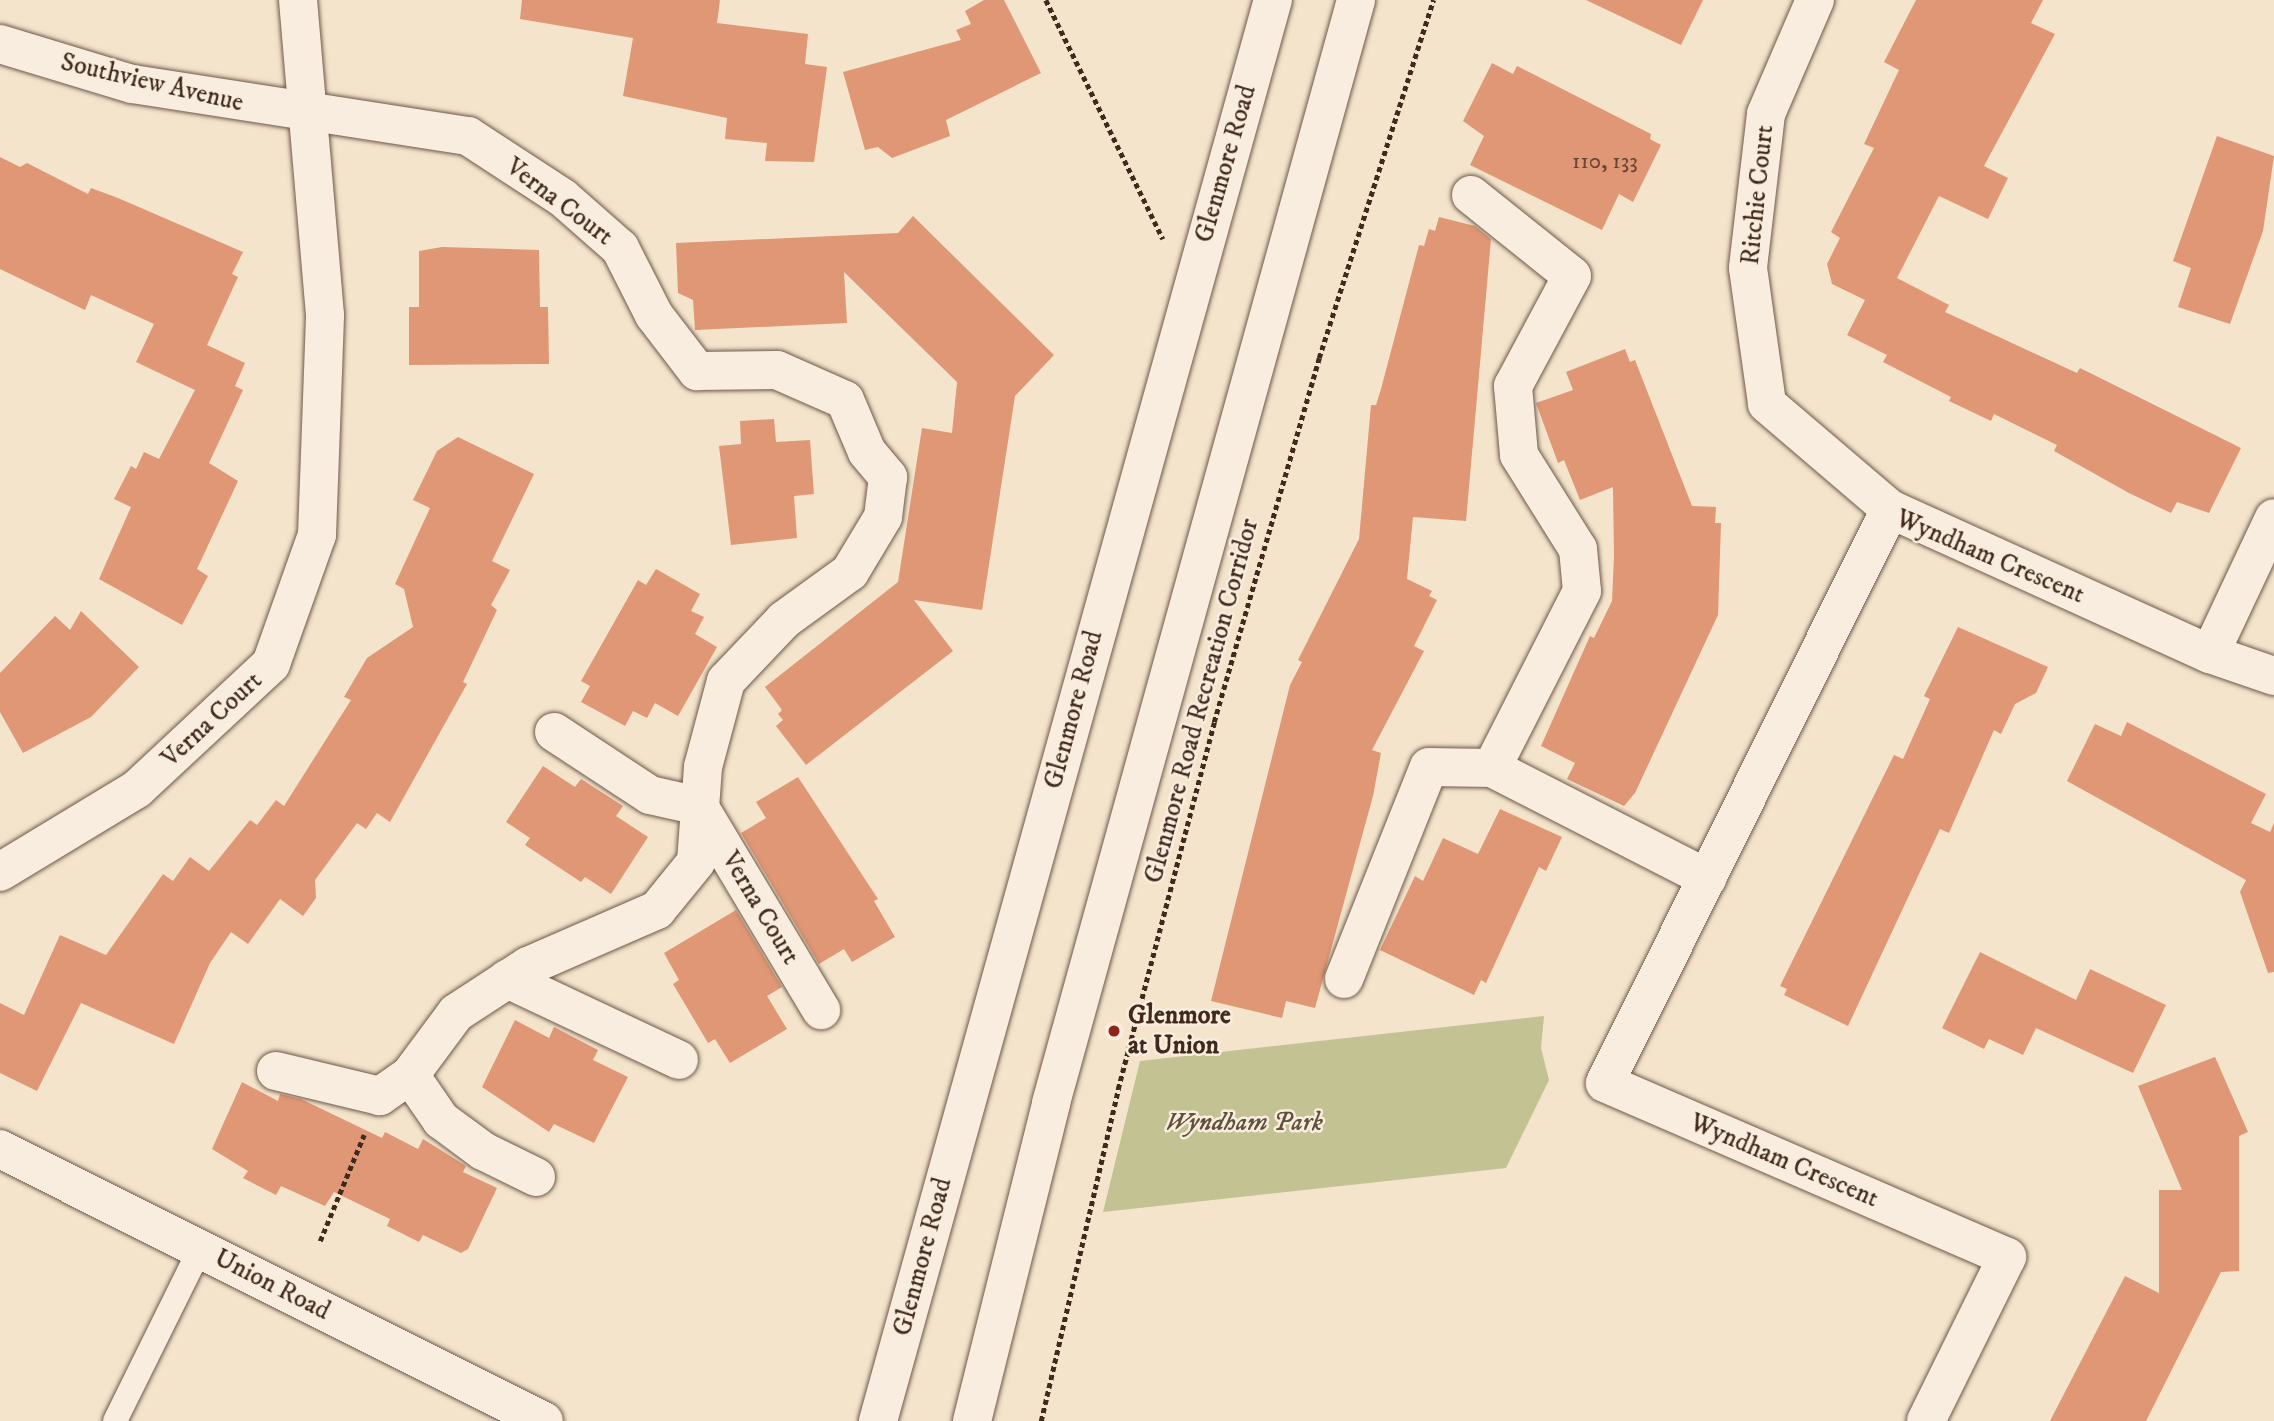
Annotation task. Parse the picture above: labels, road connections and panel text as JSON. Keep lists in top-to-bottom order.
{
  "streets": {
    "street": [
      "Southview Avenue",
      "Glenmore Road",
      "Ritchie Court",
      "Verna Court",
      "Wyndham Crescent",
      "Union Road"
    ],
    "path": ["Glenmore Road Recreation Corridor"]
  },
  "crossings": [
    ["Southview Avenue", "Verna Court"],
    ["Ritchie Court", "Wyndham Crescent"]
  ],
  "parks": ["Wyndham Park"],
  "places": ["Glenmore at Union"],
  "house_numbers": ["110, 133"]
}
